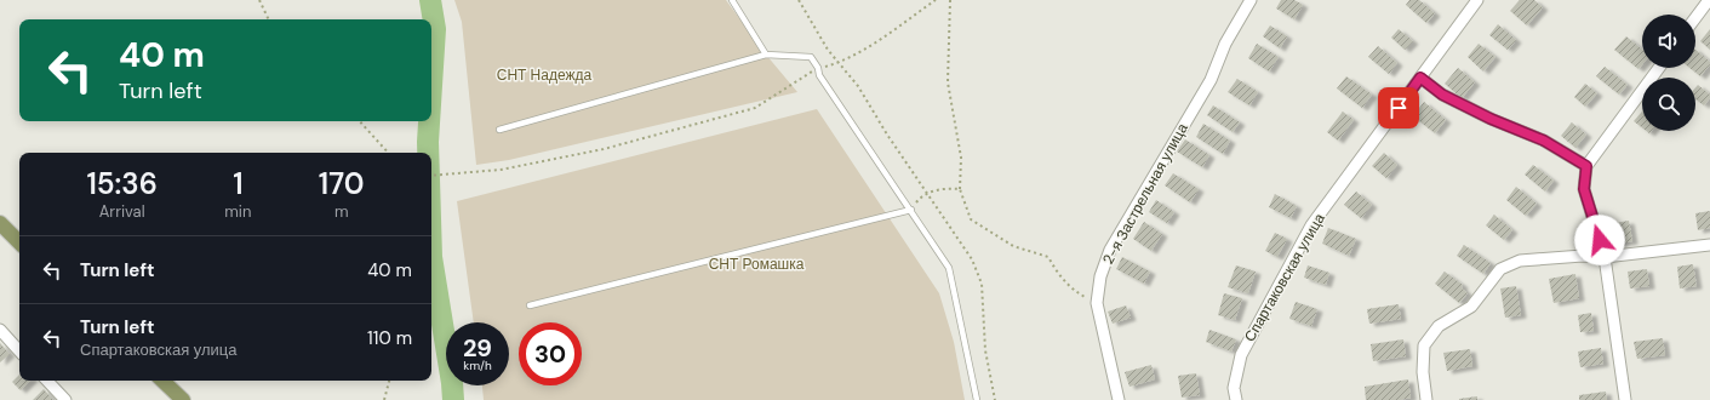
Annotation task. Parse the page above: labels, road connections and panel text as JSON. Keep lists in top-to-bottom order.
{
  "streets": {
    "street": ["2-я Застрельная улица", "Спартаковская улица"]
  },
  "parks": ["СНТ Надежда", "СНТ Ромашка"],
  "page": {
    "turn": ["40 m", "Turn left"],
    "eta": [
      "15:36",
      "Arrival",
      "1",
      "min",
      "170",
      "m"
    ],
    "list": [
      {
        "name": "Turn left",
        "value": "40 m"
      },
      {
        "name": "Turn left",
        "note": "Спартаковская улица",
        "value": "110 m"
      }
    ],
    "speed": "29 km/h",
    "limit": "30"
  }
}
